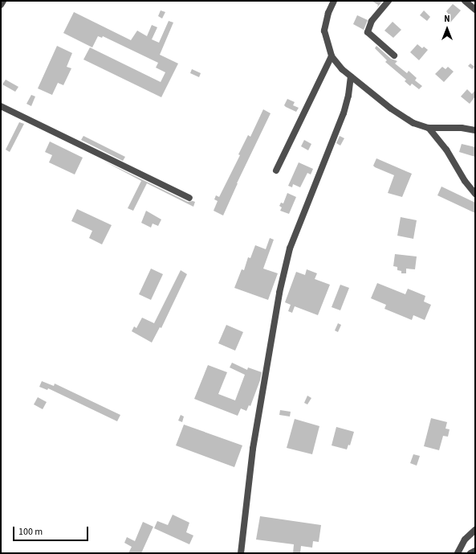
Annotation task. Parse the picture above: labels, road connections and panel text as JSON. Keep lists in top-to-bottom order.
{
  "scale_bar": "100 m",
  "north": "top"
}
